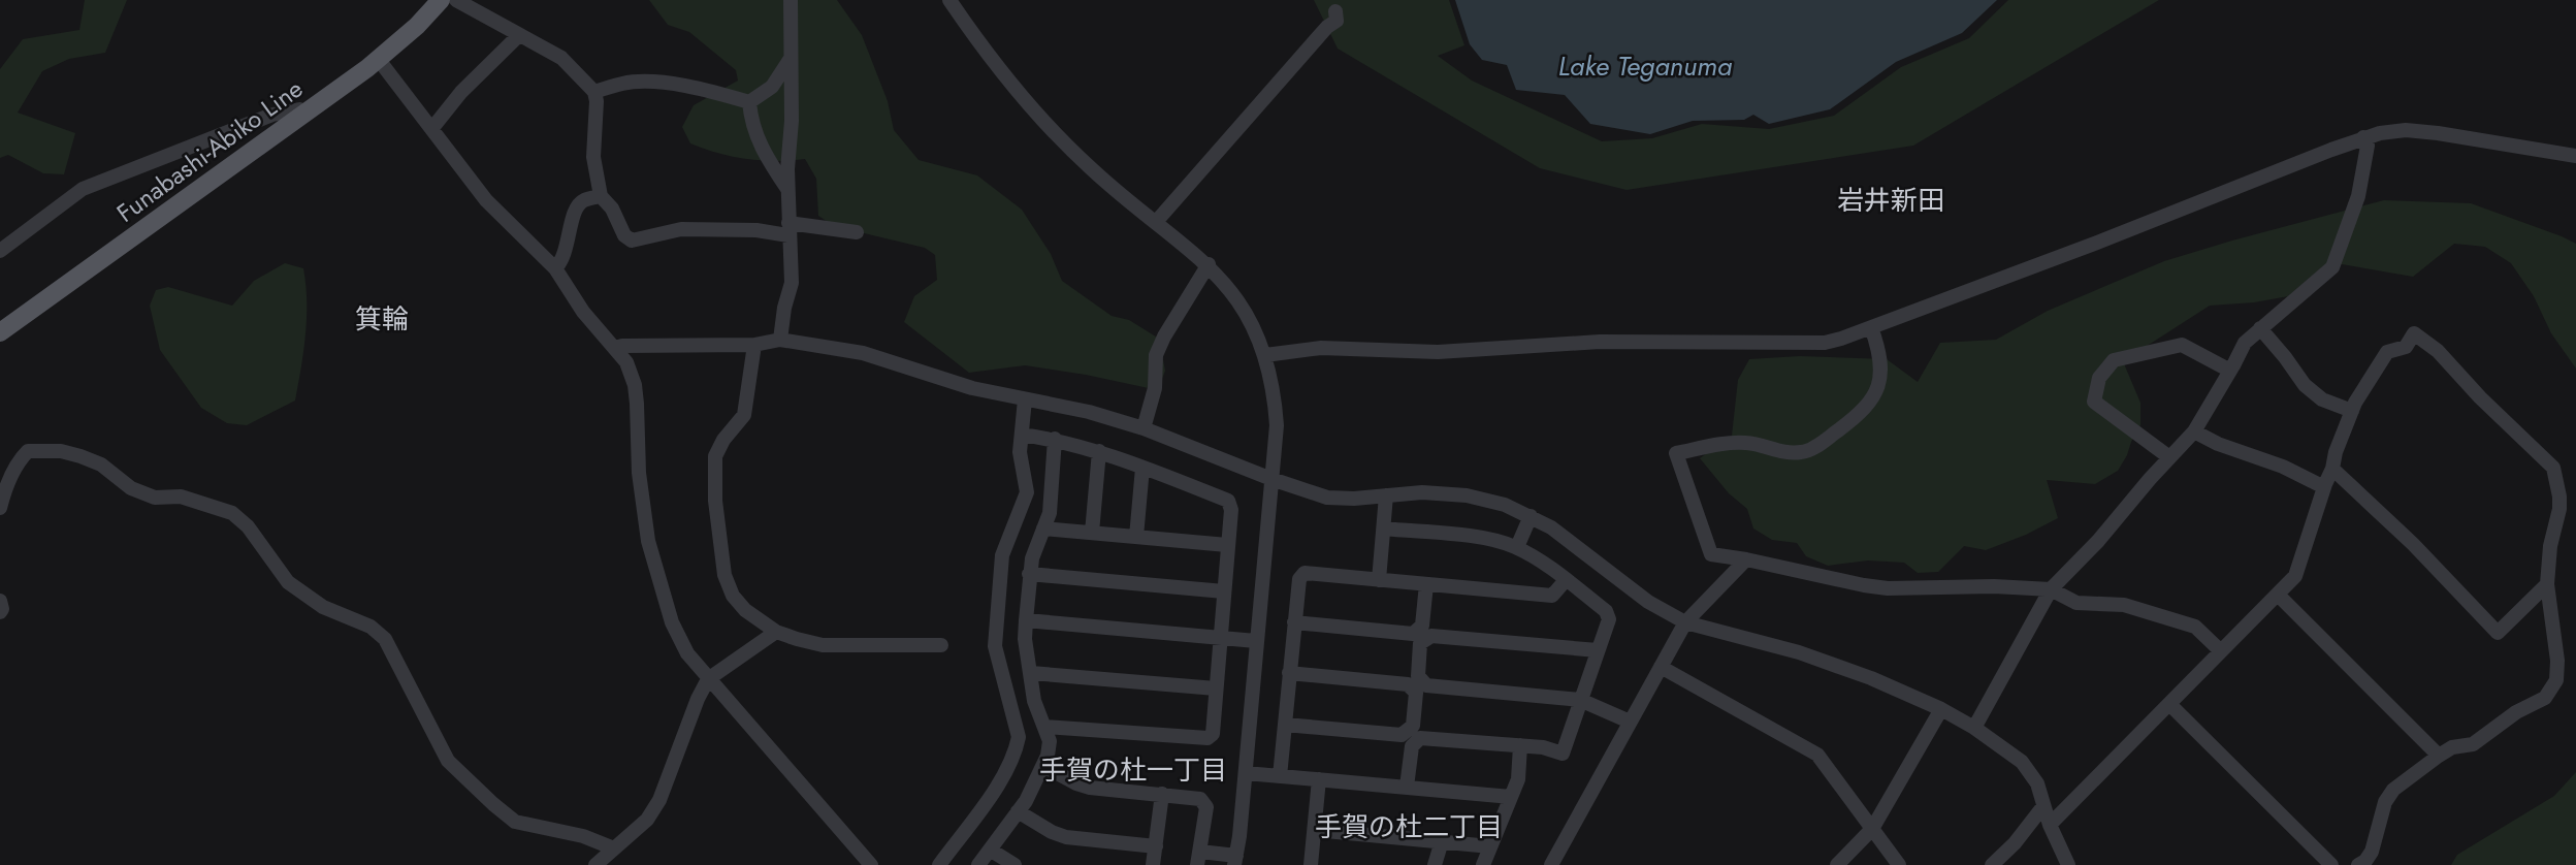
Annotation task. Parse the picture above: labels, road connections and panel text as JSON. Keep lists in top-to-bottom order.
{
  "streets": {
    "main road": ["Funabashi-Abiko Line"]
  },
  "districts": [
    "岩井新田",
    "箕輪",
    "手賀の杜一丁目",
    "手賀の杜二丁目"
  ],
  "water": ["Lake Teganuma"]
}
